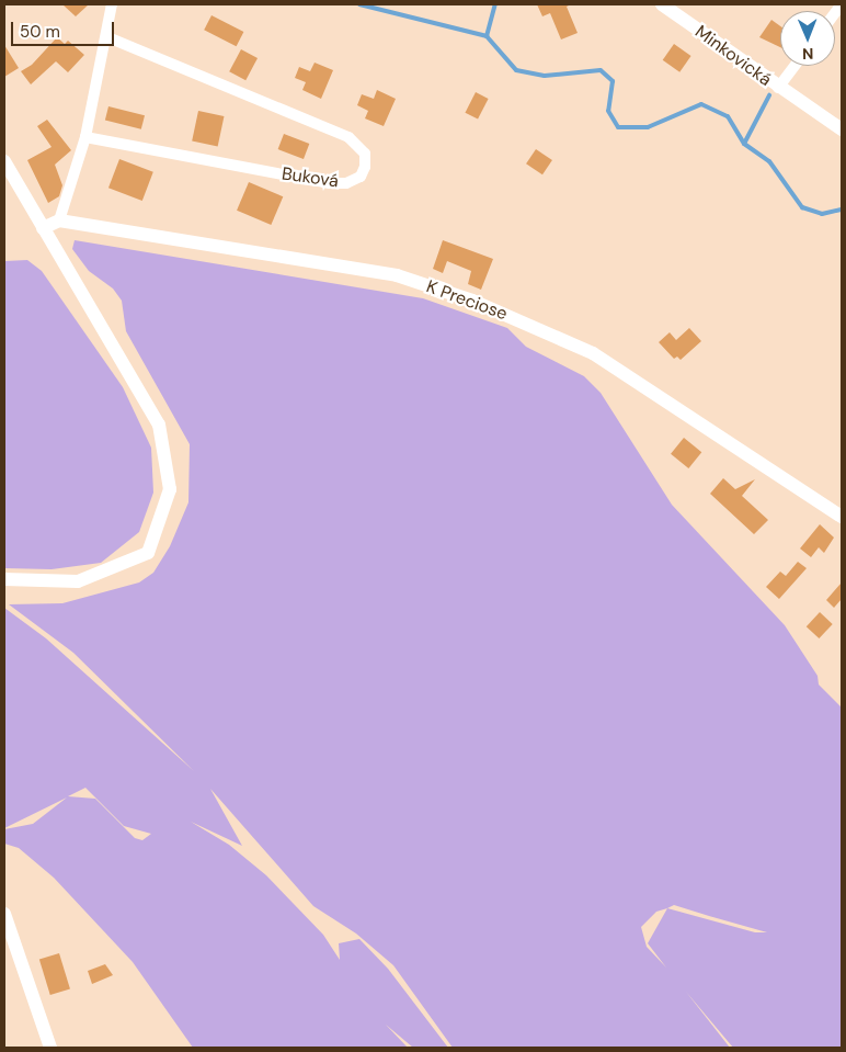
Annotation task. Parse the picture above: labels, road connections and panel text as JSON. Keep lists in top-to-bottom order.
{
  "streets": {
    "street": ["Minkovická", "Buková", "K Preciose"]
  },
  "scale_bar": "50 m",
  "north": "bottom"
}
